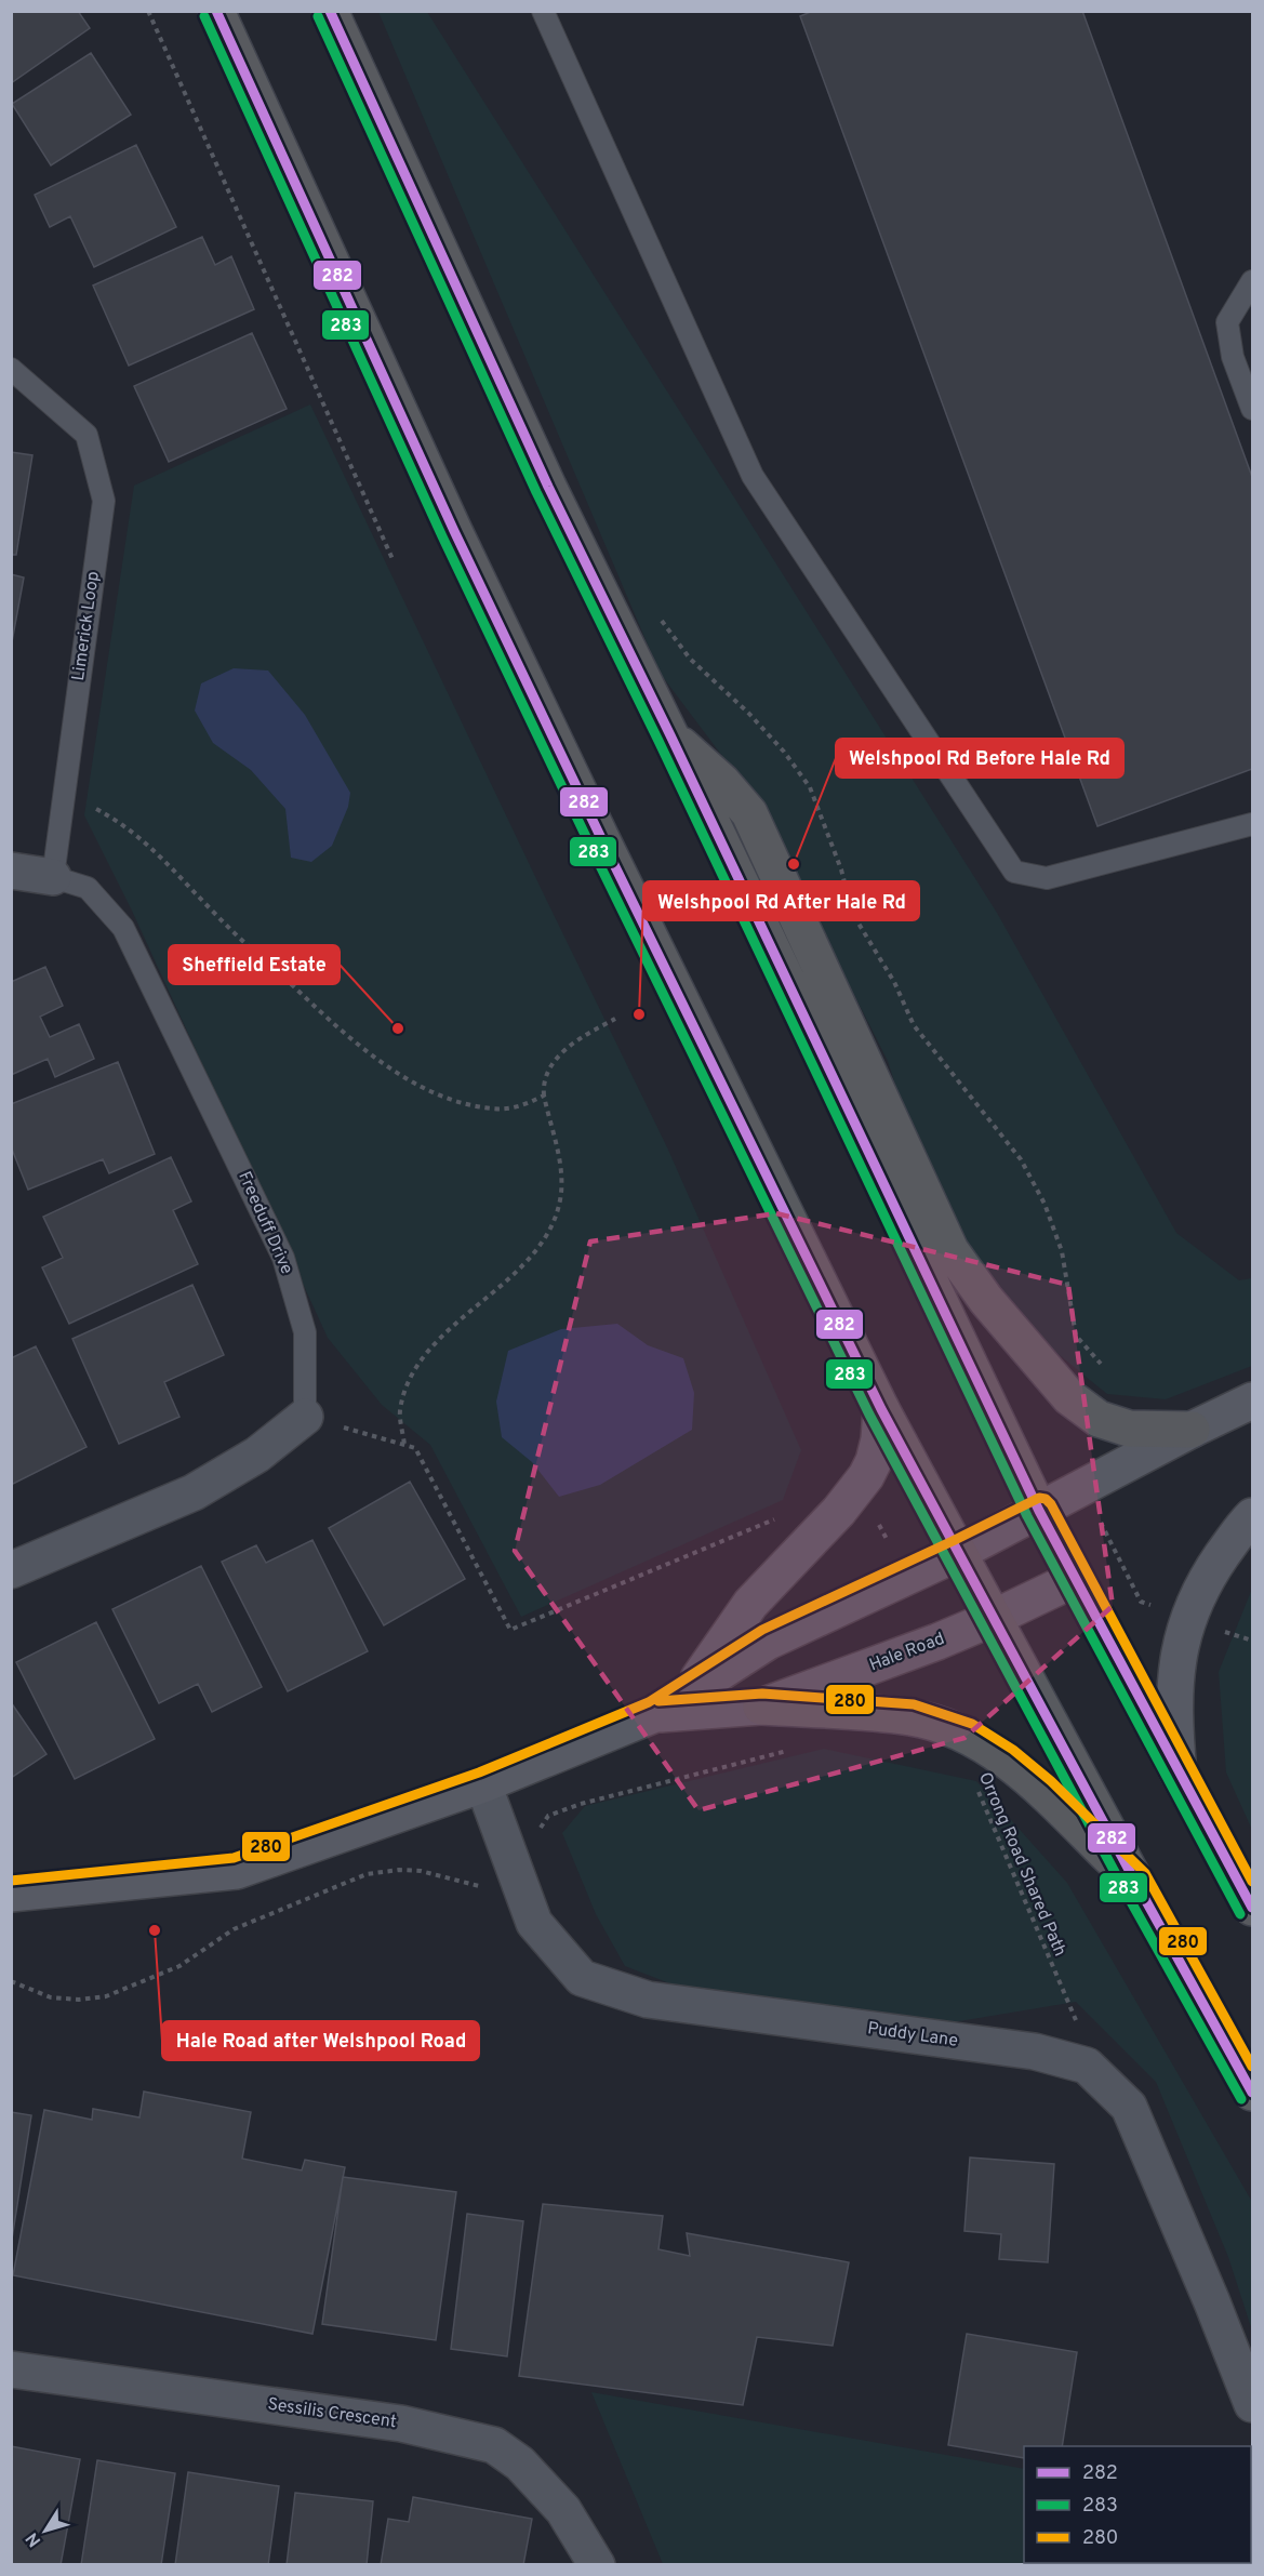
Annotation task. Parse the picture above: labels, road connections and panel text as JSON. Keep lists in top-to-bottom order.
{
  "streets": {
    "main road": ["Hale Road"],
    "street": ["Puddy Lane", "Sessilis Crescent"],
    "lane": ["Limerick Loop", "Freeduff Drive"],
    "path": ["Orrong Road Shared Path"]
  },
  "crossings": [
    ["Limerick Loop", "Freeduff Drive"],
    ["Hale Road", "Puddy Lane"]
  ],
  "places": [
    "Welshpool Rd Before Hale Rd",
    "Welshpool Rd After Hale Rd",
    "Sheffield Estate",
    "Hale Road after Welshpool Road"
  ],
  "lines": ["transit line 282", "transit line 283", "transit line 280"],
  "legend": ["282", "283", "280"],
  "north": "bottom left"
}
